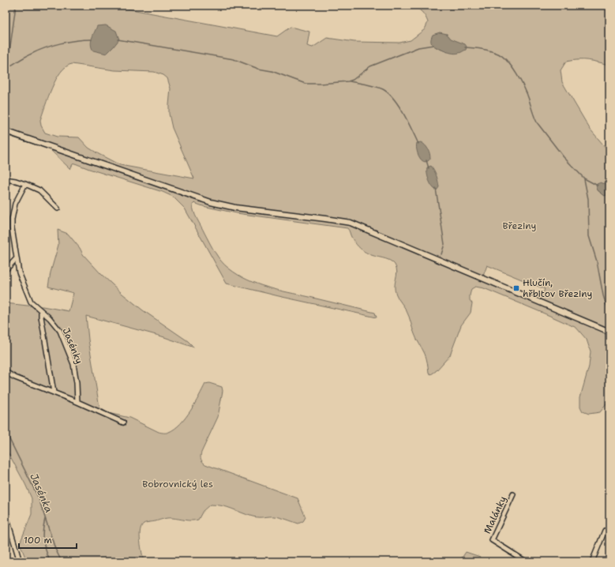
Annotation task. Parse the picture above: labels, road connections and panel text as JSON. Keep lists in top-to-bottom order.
{
  "streets": {
    "street": ["Jasénky", "Malánky"]
  },
  "water": ["Jasénka"],
  "parks": ["Březiny", "Bobrovnický les"],
  "places": {
    "transit": ["Hlučín, hřbitov Březiny"]
  },
  "scale_bar": "100 m"
}
